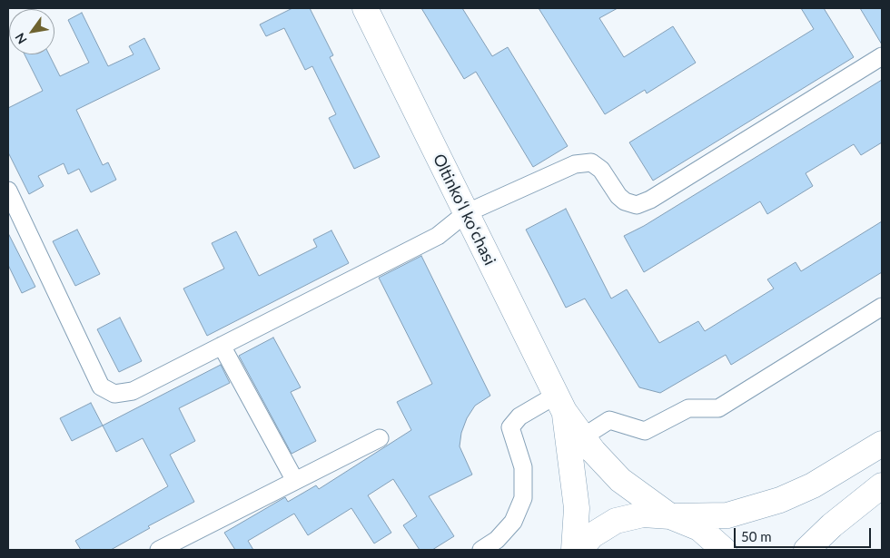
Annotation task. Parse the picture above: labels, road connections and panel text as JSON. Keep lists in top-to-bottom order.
{
  "streets": {
    "main road": ["Oltinkoʻl koʻchasi"]
  },
  "scale_bar": "50 m",
  "north": "bottom left"
}
